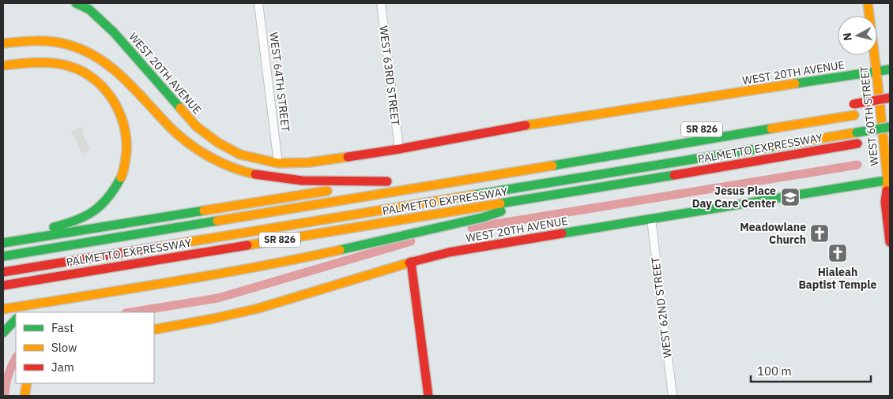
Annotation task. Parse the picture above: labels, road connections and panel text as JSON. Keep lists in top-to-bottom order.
{
  "streets": {
    "main road": [
      "WEST 20TH AVENUE",
      "WEST 60TH STREET",
      "SR 826",
      "PALMETTO EXPRESSWAY"
    ],
    "street": ["WEST 63RD STREET", "WEST 64TH STREET", "WEST 62ND STREET"]
  },
  "crossings": [
    ["WEST 20TH AVENUE", "WEST 63RD STREET"],
    ["WEST 20TH AVENUE", "WEST 64TH STREET"],
    ["WEST 20TH AVENUE", "WEST 60TH STREET"],
    ["WEST 20TH AVENUE", "WEST 62ND STREET"]
  ],
  "places": {
    "school or university": ["Jesus Place Day Care Center"],
    "church": ["Meadowlane Church", "Hialeah Baptist Temple"]
  },
  "legend": ["Fast", "Slow", "Jam"],
  "scale_bar": "100 m",
  "north": "left"
}
